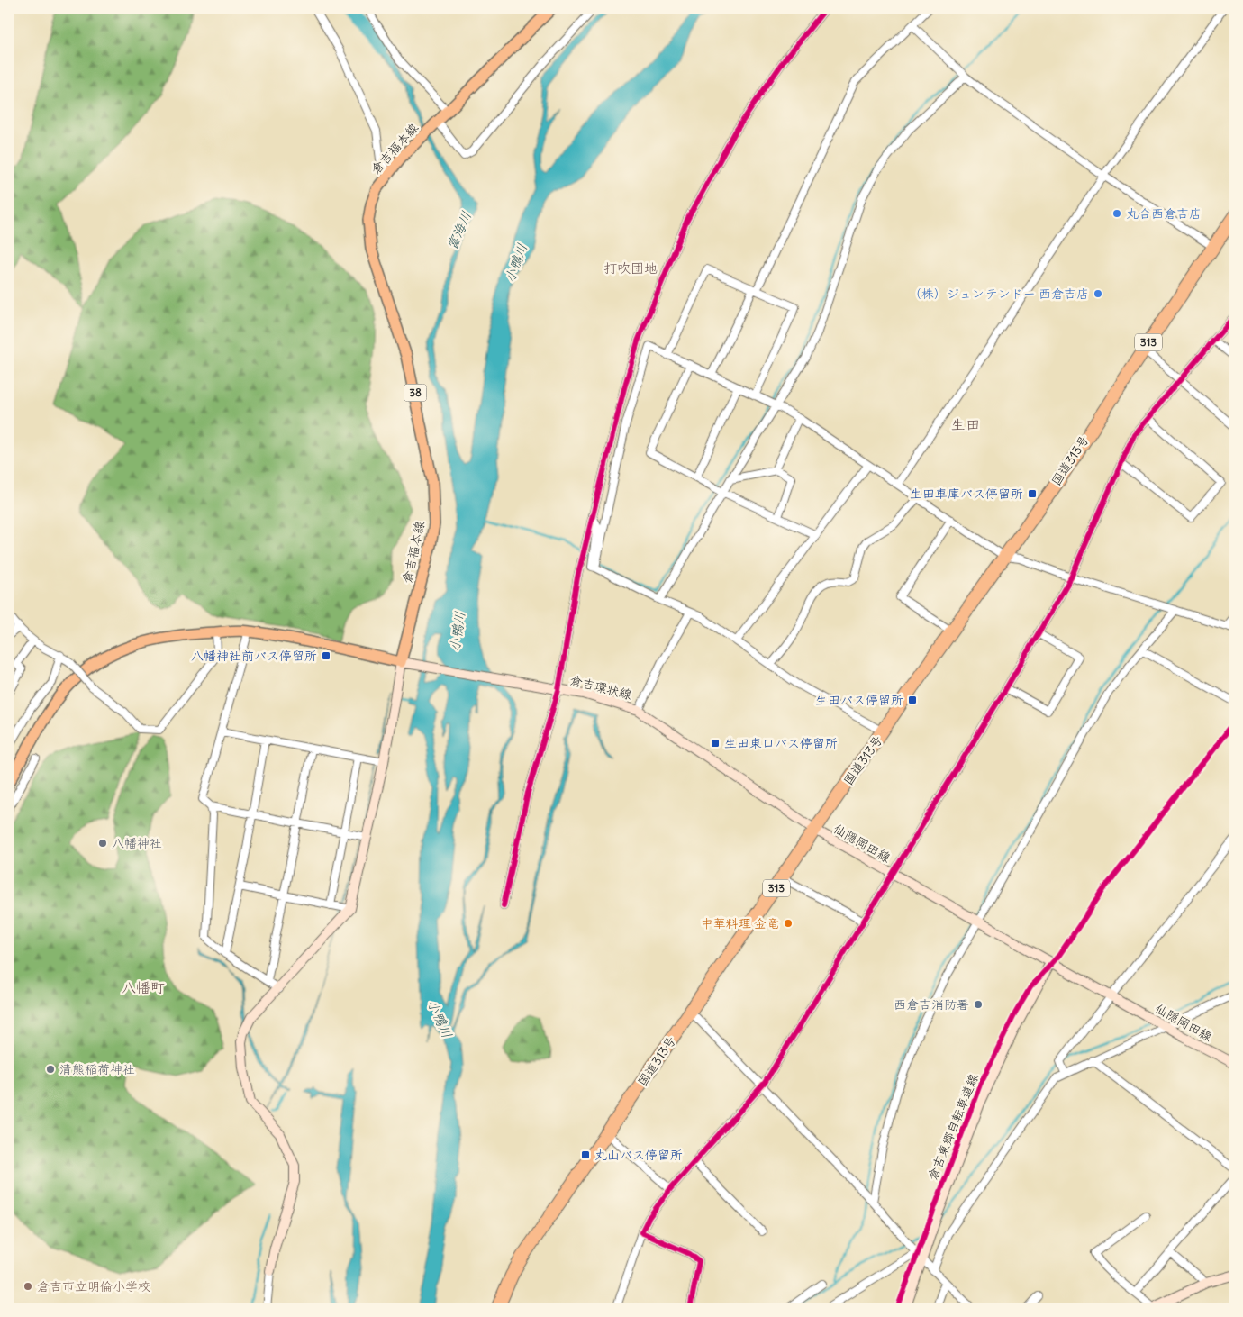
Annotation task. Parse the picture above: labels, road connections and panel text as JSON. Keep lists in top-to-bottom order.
{
  "streets": {
    "highway": ["313", "国道313号"],
    "main road": ["倉吉福本線", "38"],
    "street": ["倉吉環状線", "仙隠岡田線"],
    "cycle path": ["倉吉東郷自転車道線"]
  },
  "crossings": [
    ["倉吉福本線", "倉吉環状線"],
    ["国道313号", "倉吉環状線"],
    ["国道313号", "仙隠岡田線"],
    ["倉吉環状線", "仙隠岡田線"]
  ],
  "districts": ["打吹団地", "生田", "八幡町"],
  "water": ["富海川", "小鴨川"],
  "places": {
    "other": [
      "丸合西倉吉店",
      "（株）ジュンテンドー 西倉吉店",
      "八幡神社",
      "中華料理 金竜",
      "西倉吉消防署",
      "清熊稲荷神社",
      "倉吉市立明倫小学校"
    ],
    "transit": [
      "生田車庫バス停留所",
      "八幡神社前バス停留所",
      "生田バス停留所",
      "生田東口バス停留所",
      "丸山バス停留所"
    ]
  }
}
